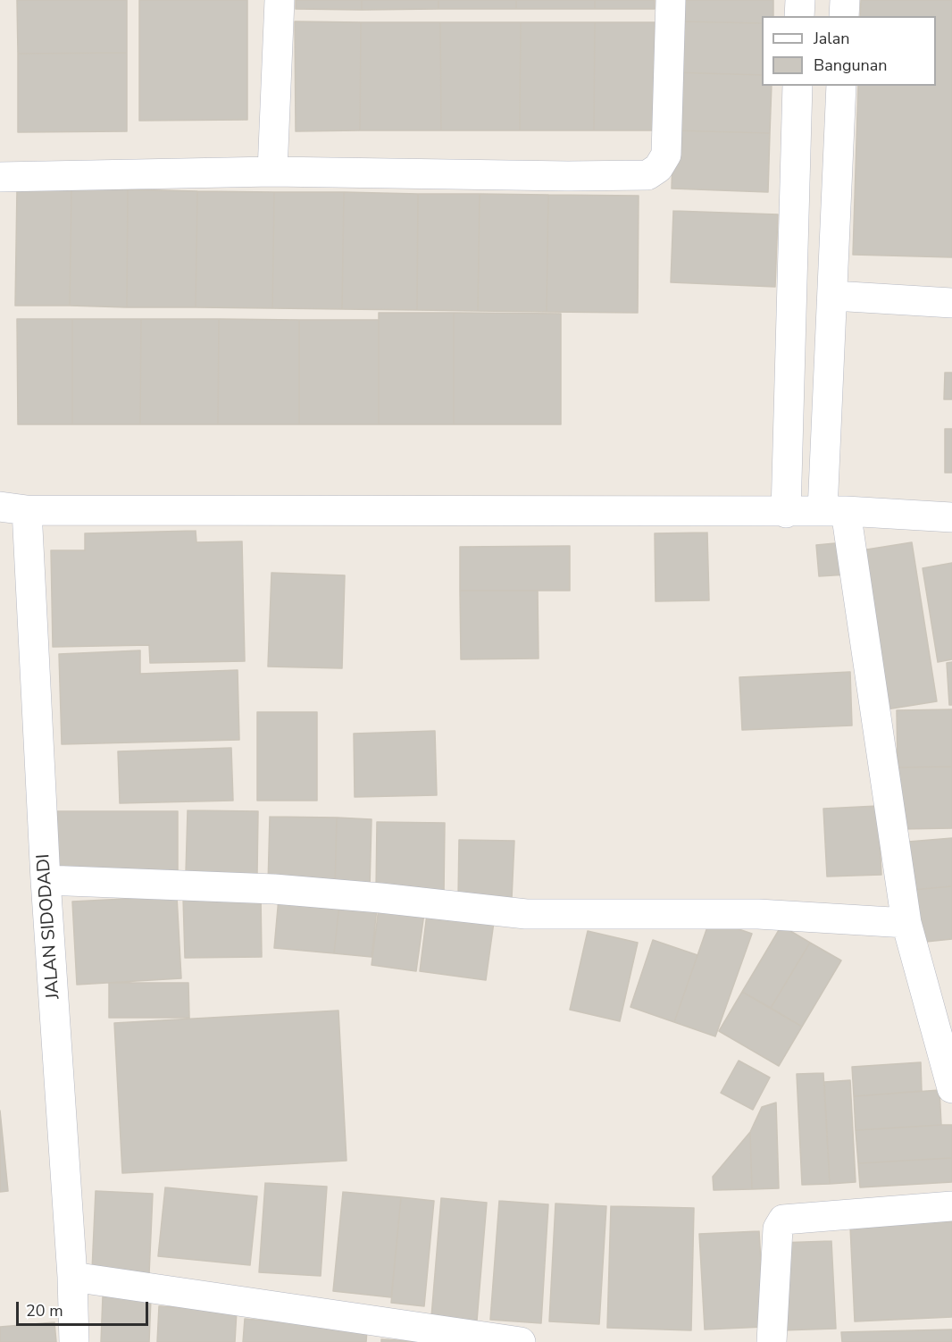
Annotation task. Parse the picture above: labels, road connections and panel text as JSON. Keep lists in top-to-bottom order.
{
  "streets": {
    "street": ["JALAN SIDODADI"]
  },
  "legend": ["Jalan", "Bangunan"],
  "scale_bar": "20 m"
}
